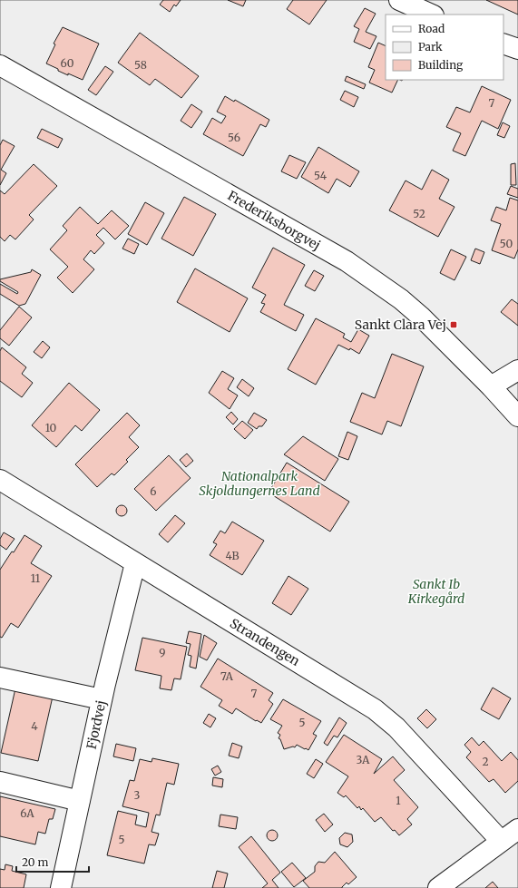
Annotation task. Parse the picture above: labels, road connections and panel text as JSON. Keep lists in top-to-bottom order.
{
  "streets": {
    "street": ["Frederiksborgvej", "Strandengen", "Fjordvej"]
  },
  "crossings": [
    ["Strandengen", "Fjordvej"]
  ],
  "parks": ["Nationalpark Skjoldungernes Land", "Sankt Ib Kirkegård"],
  "places": {
    "transit": ["Sankt Clara Vej"]
  },
  "house_numbers": [
    "60",
    "58",
    "7",
    "56",
    "54",
    "52",
    "50",
    "10",
    "6",
    "4B",
    "11",
    "9",
    "7A",
    "7",
    "5",
    "4",
    "3A",
    "2",
    "3",
    "1",
    "6A",
    "5"
  ],
  "legend": ["Road", "Park", "Building"],
  "scale_bar": "20 m"
}
